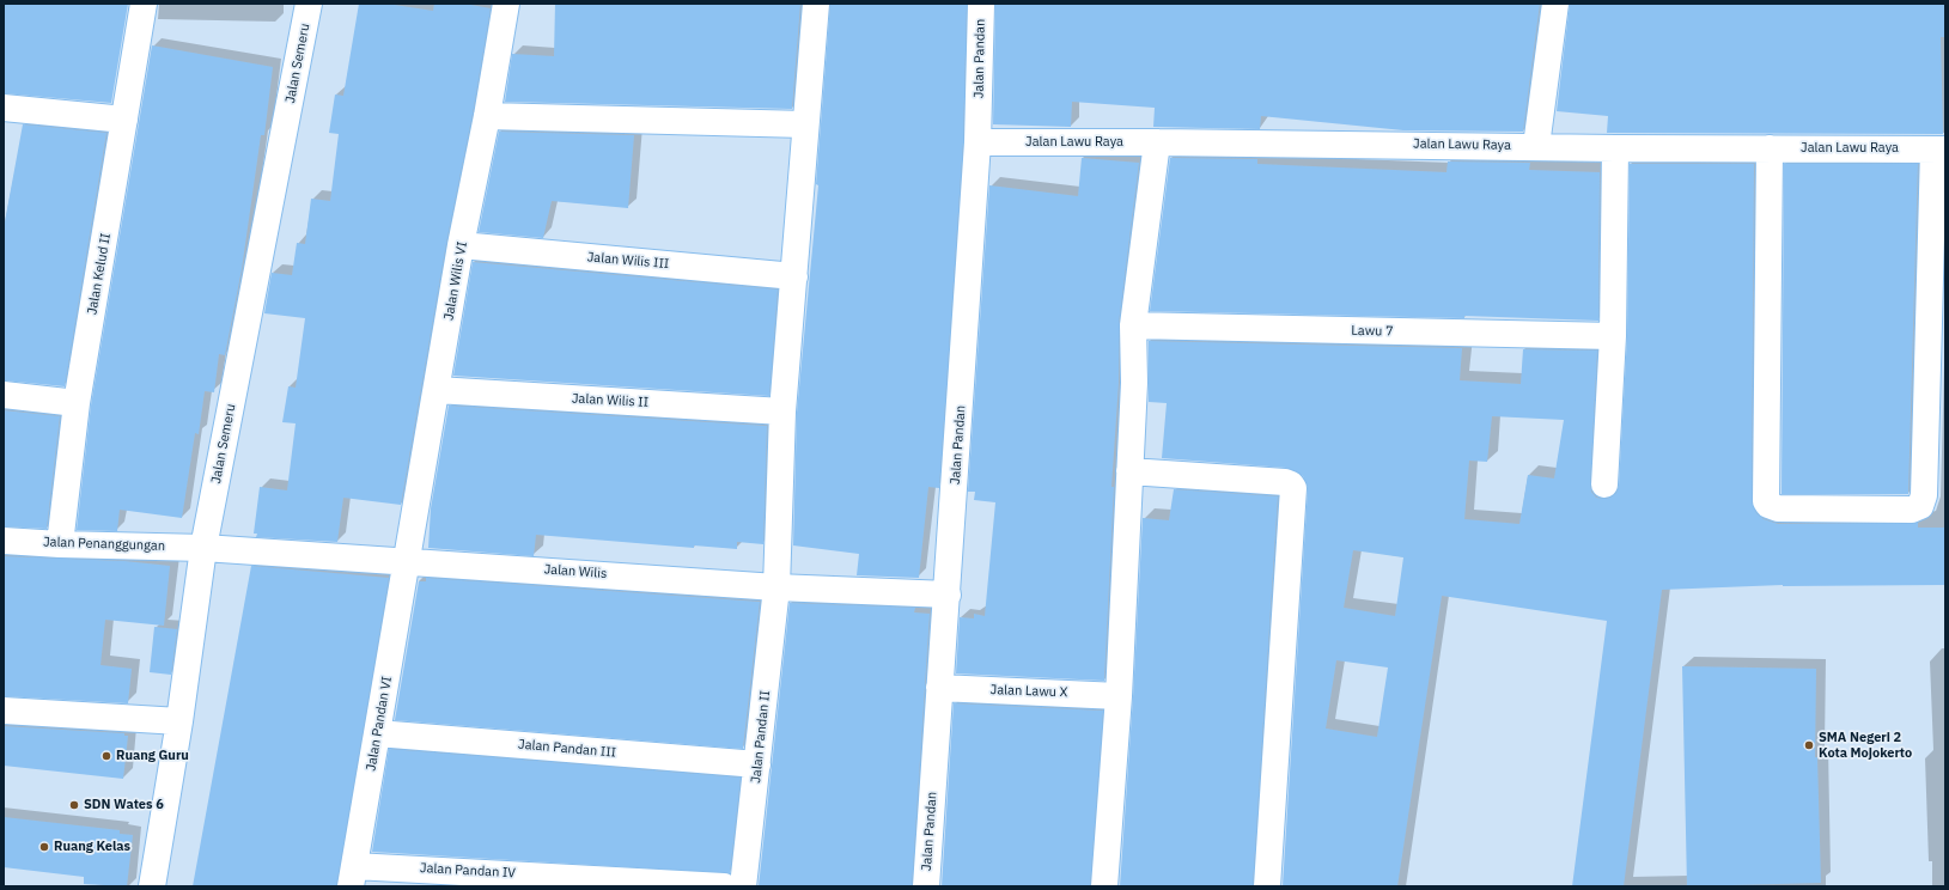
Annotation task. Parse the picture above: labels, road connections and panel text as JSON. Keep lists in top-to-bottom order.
{
  "streets": {
    "street": [
      "Jalan Pandan",
      "Jalan Semeru",
      "Jalan Lawu Raya",
      "Jalan Wilis III",
      "Jalan Kelud II",
      "Jalan Wilis VI",
      "Lawu 7",
      "Jalan Wilis II",
      "Jalan Penanggungan",
      "Jalan Wilis",
      "Jalan Lawu X",
      "Jalan Pandan VI",
      "Jalan Pandan II",
      "Jalan Pandan III",
      "Jalan Pandan IV"
    ]
  },
  "crossings": [
    ["Jalan Pandan", "Jalan Lawu Raya"],
    ["Jalan Pandan", "Jalan Wilis"],
    ["Jalan Pandan", "Jalan Lawu X"],
    ["Jalan Semeru", "Jalan Penanggungan"],
    ["Jalan Semeru", "Jalan Wilis"],
    ["Jalan Wilis III", "Jalan Wilis VI"],
    ["Jalan Wilis III", "Jalan Pandan II"],
    ["Jalan Kelud II", "Jalan Penanggungan"],
    ["Jalan Wilis VI", "Jalan Wilis II"],
    ["Jalan Wilis VI", "Jalan Wilis"],
    ["Jalan Wilis VI", "Jalan Pandan VI"],
    ["Jalan Wilis II", "Jalan Pandan II"],
    ["Jalan Penanggungan", "Jalan Wilis"],
    ["Jalan Wilis", "Jalan Pandan VI"],
    ["Jalan Wilis", "Jalan Pandan II"],
    ["Jalan Pandan VI", "Jalan Pandan III"],
    ["Jalan Pandan VI", "Jalan Pandan IV"],
    ["Jalan Pandan II", "Jalan Pandan III"]
  ],
  "places": [
    "SMA Negeri 2 Kota Mojokerto",
    "Ruang Guru",
    "SDN Wates 6",
    "Ruang Kelas"
  ]
}
